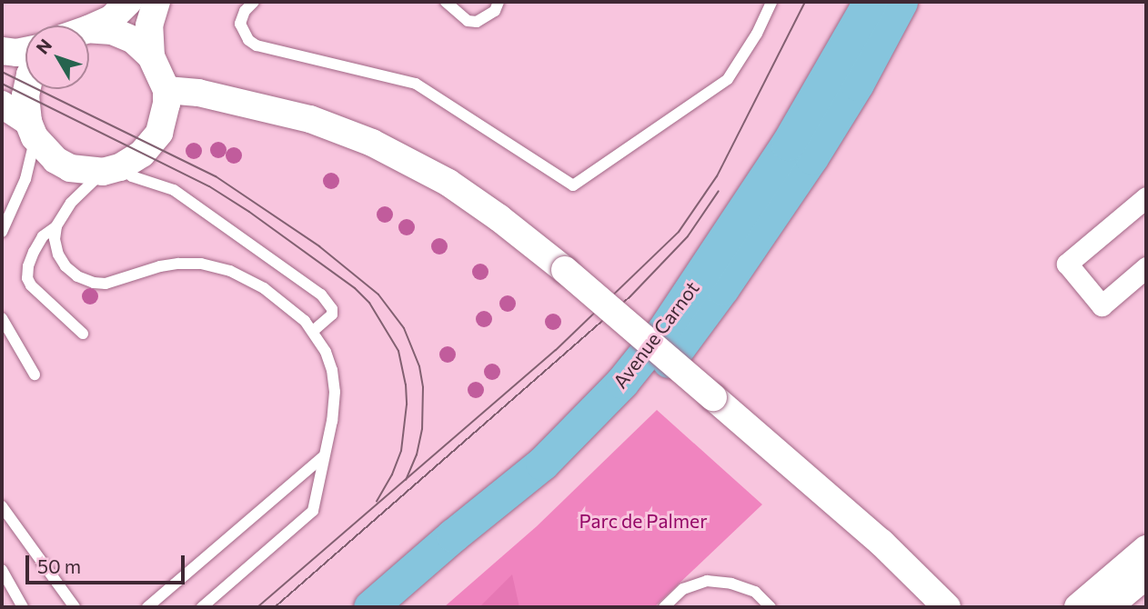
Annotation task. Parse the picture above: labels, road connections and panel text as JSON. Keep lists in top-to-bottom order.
{
  "streets": {
    "main road": ["Avenue Carnot"]
  },
  "parks": ["Parc de Palmer"],
  "scale_bar": "50 m",
  "north": "top left"
}
